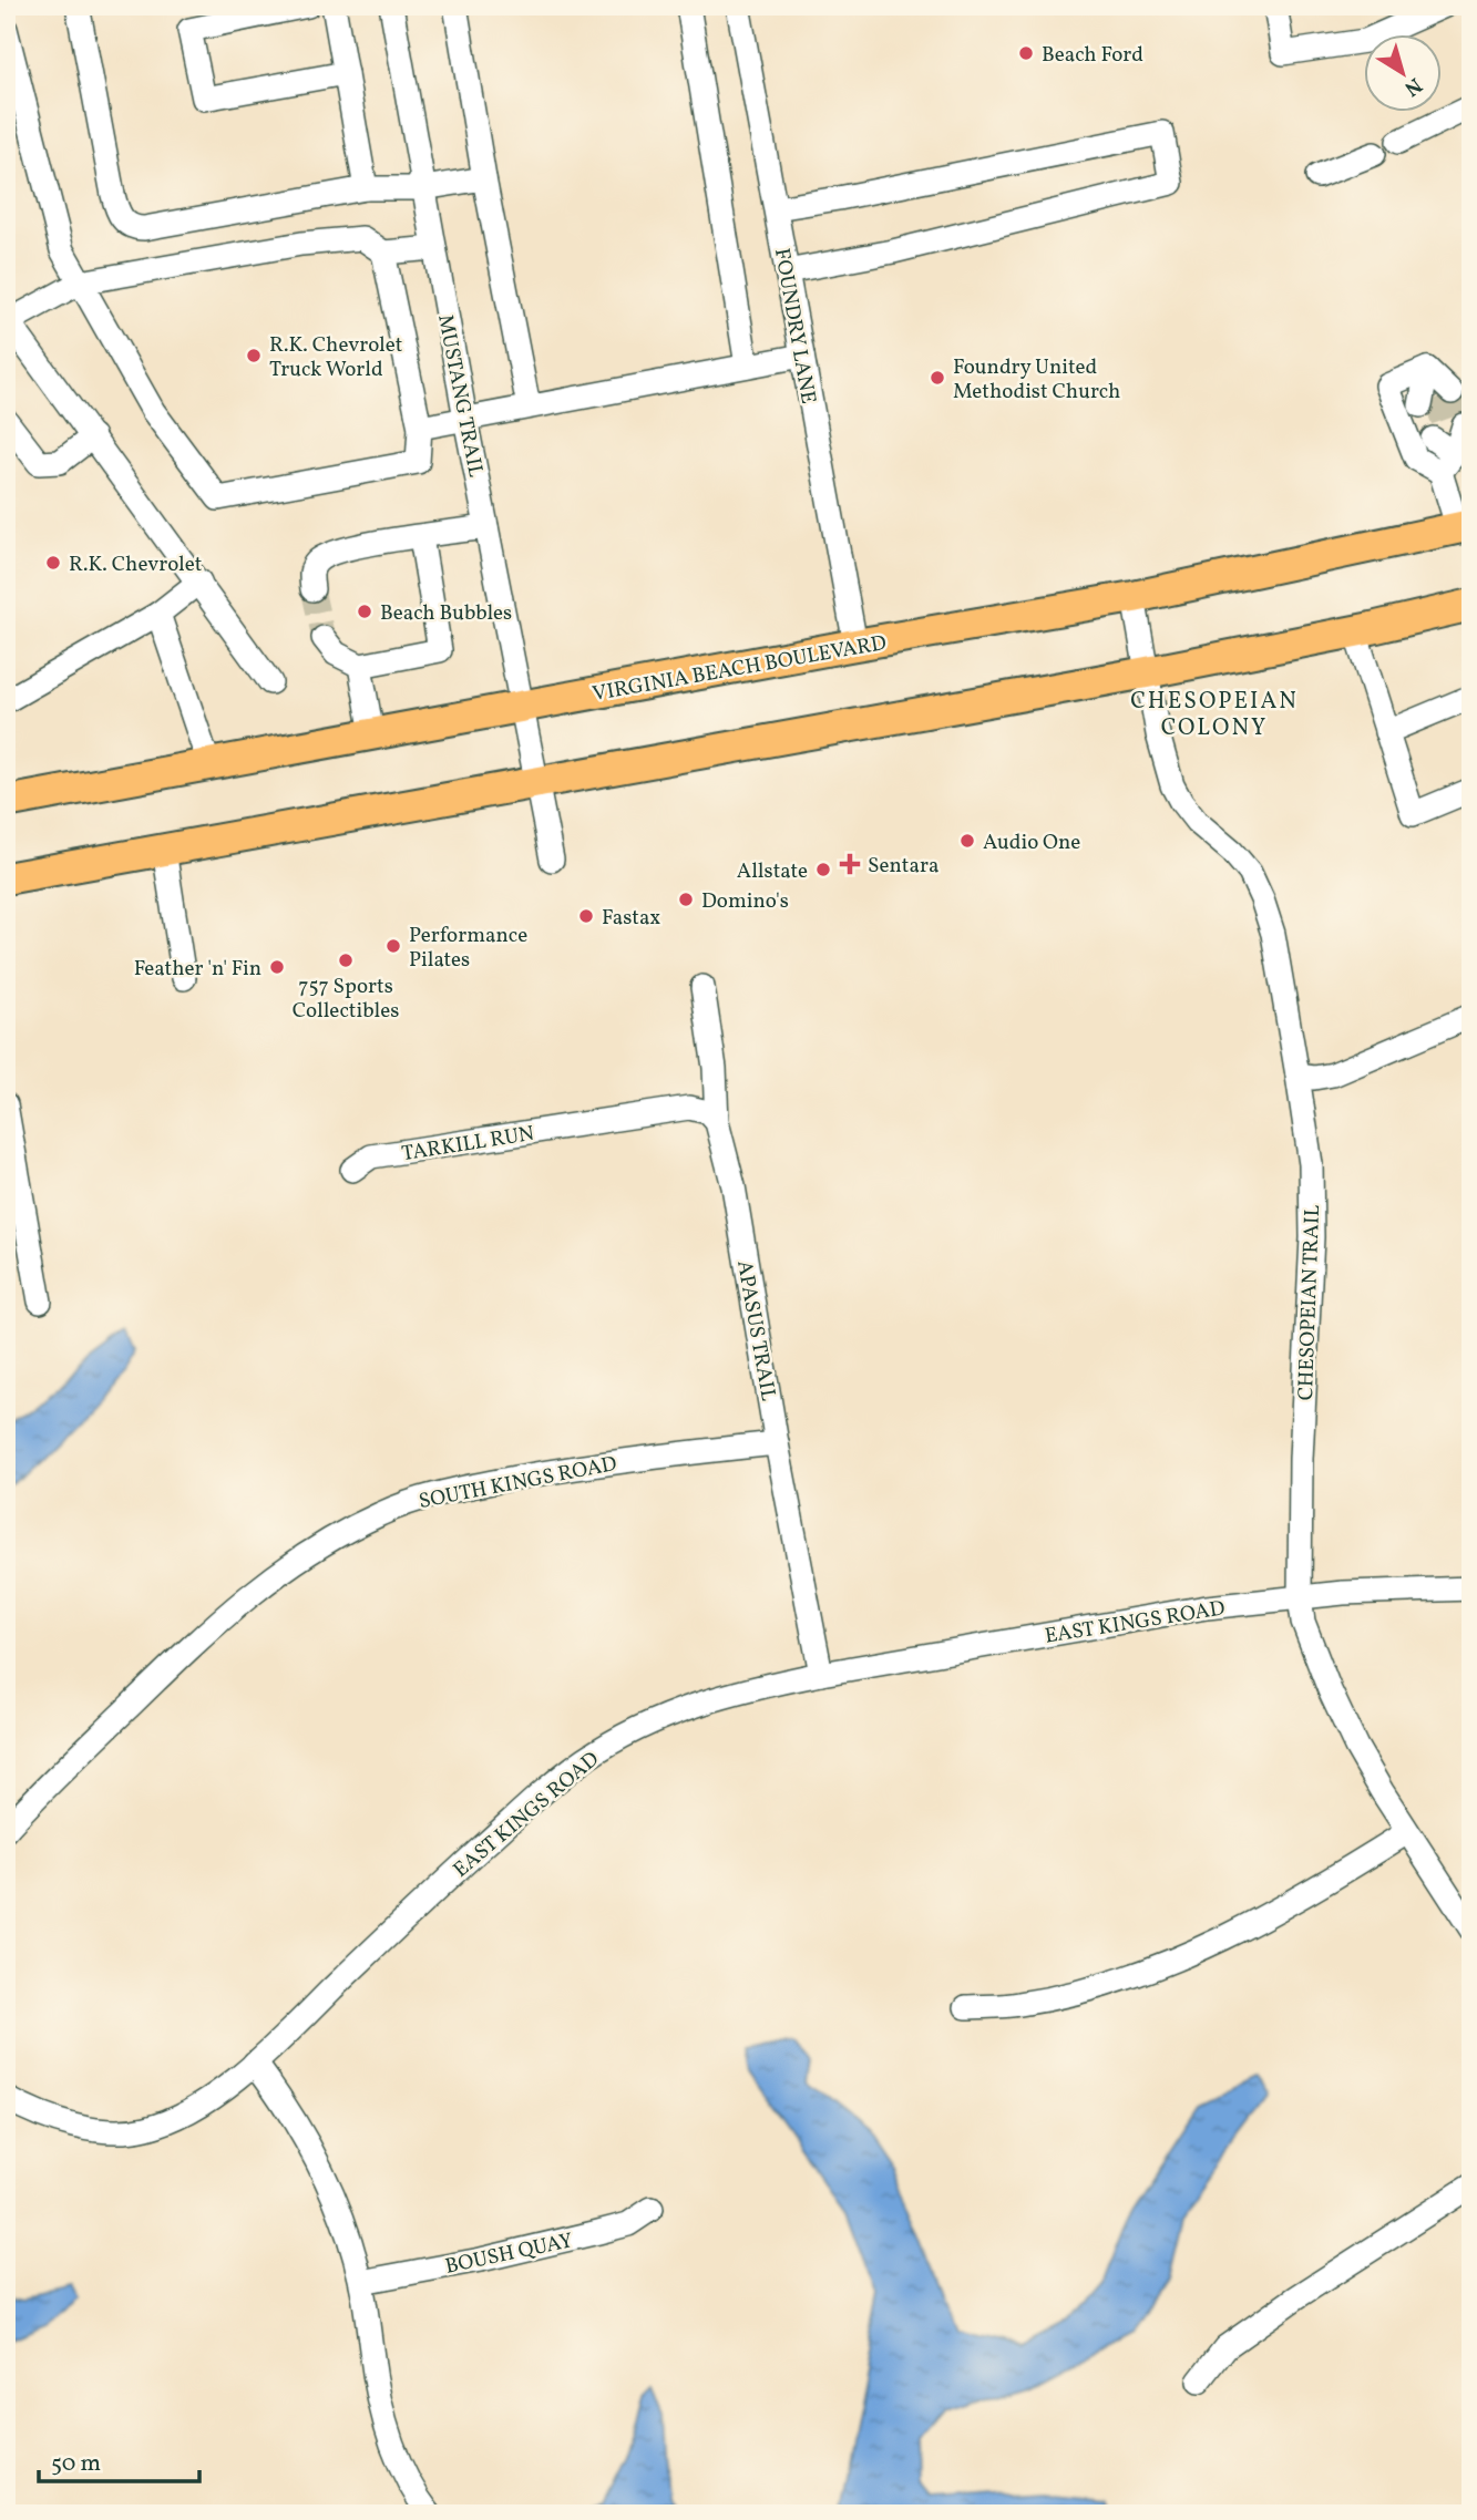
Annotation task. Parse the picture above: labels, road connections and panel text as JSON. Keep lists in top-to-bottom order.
{
  "streets": {
    "main road": ["VIRGINIA BEACH BOULEVARD"],
    "street": [
      "FOUNDRY LANE",
      "MUSTANG TRAIL",
      "TARKILL RUN",
      "CHESOPEIAN TRAIL",
      "APASUS TRAIL",
      "SOUTH KINGS ROAD",
      "EAST KINGS ROAD",
      "BOUSH QUAY"
    ]
  },
  "crossings": [
    ["FOUNDRY LANE", "VIRGINIA BEACH BOULEVARD"],
    ["MUSTANG TRAIL", "VIRGINIA BEACH BOULEVARD"],
    ["VIRGINIA BEACH BOULEVARD", "CHESOPEIAN TRAIL"],
    ["TARKILL RUN", "APASUS TRAIL"],
    ["CHESOPEIAN TRAIL", "EAST KINGS ROAD"],
    ["APASUS TRAIL", "SOUTH KINGS ROAD"],
    ["APASUS TRAIL", "EAST KINGS ROAD"]
  ],
  "districts": ["CHESOPEIAN COLONY"],
  "places": {
    "other": [
      "Beach Ford",
      "R.K. Chevrolet Truck World",
      "Foundry United Methodist Church",
      "R.K. Chevrolet",
      "Beach Bubbles",
      "Audio One",
      "Allstate",
      "Domino's",
      "Fastax",
      "Performance Pilates",
      "757 Sports Collectibles",
      "Feather 'n' Fin"
    ],
    "health": ["Sentara"]
  },
  "scale_bar": "50 m",
  "north": "bottom right"
}
